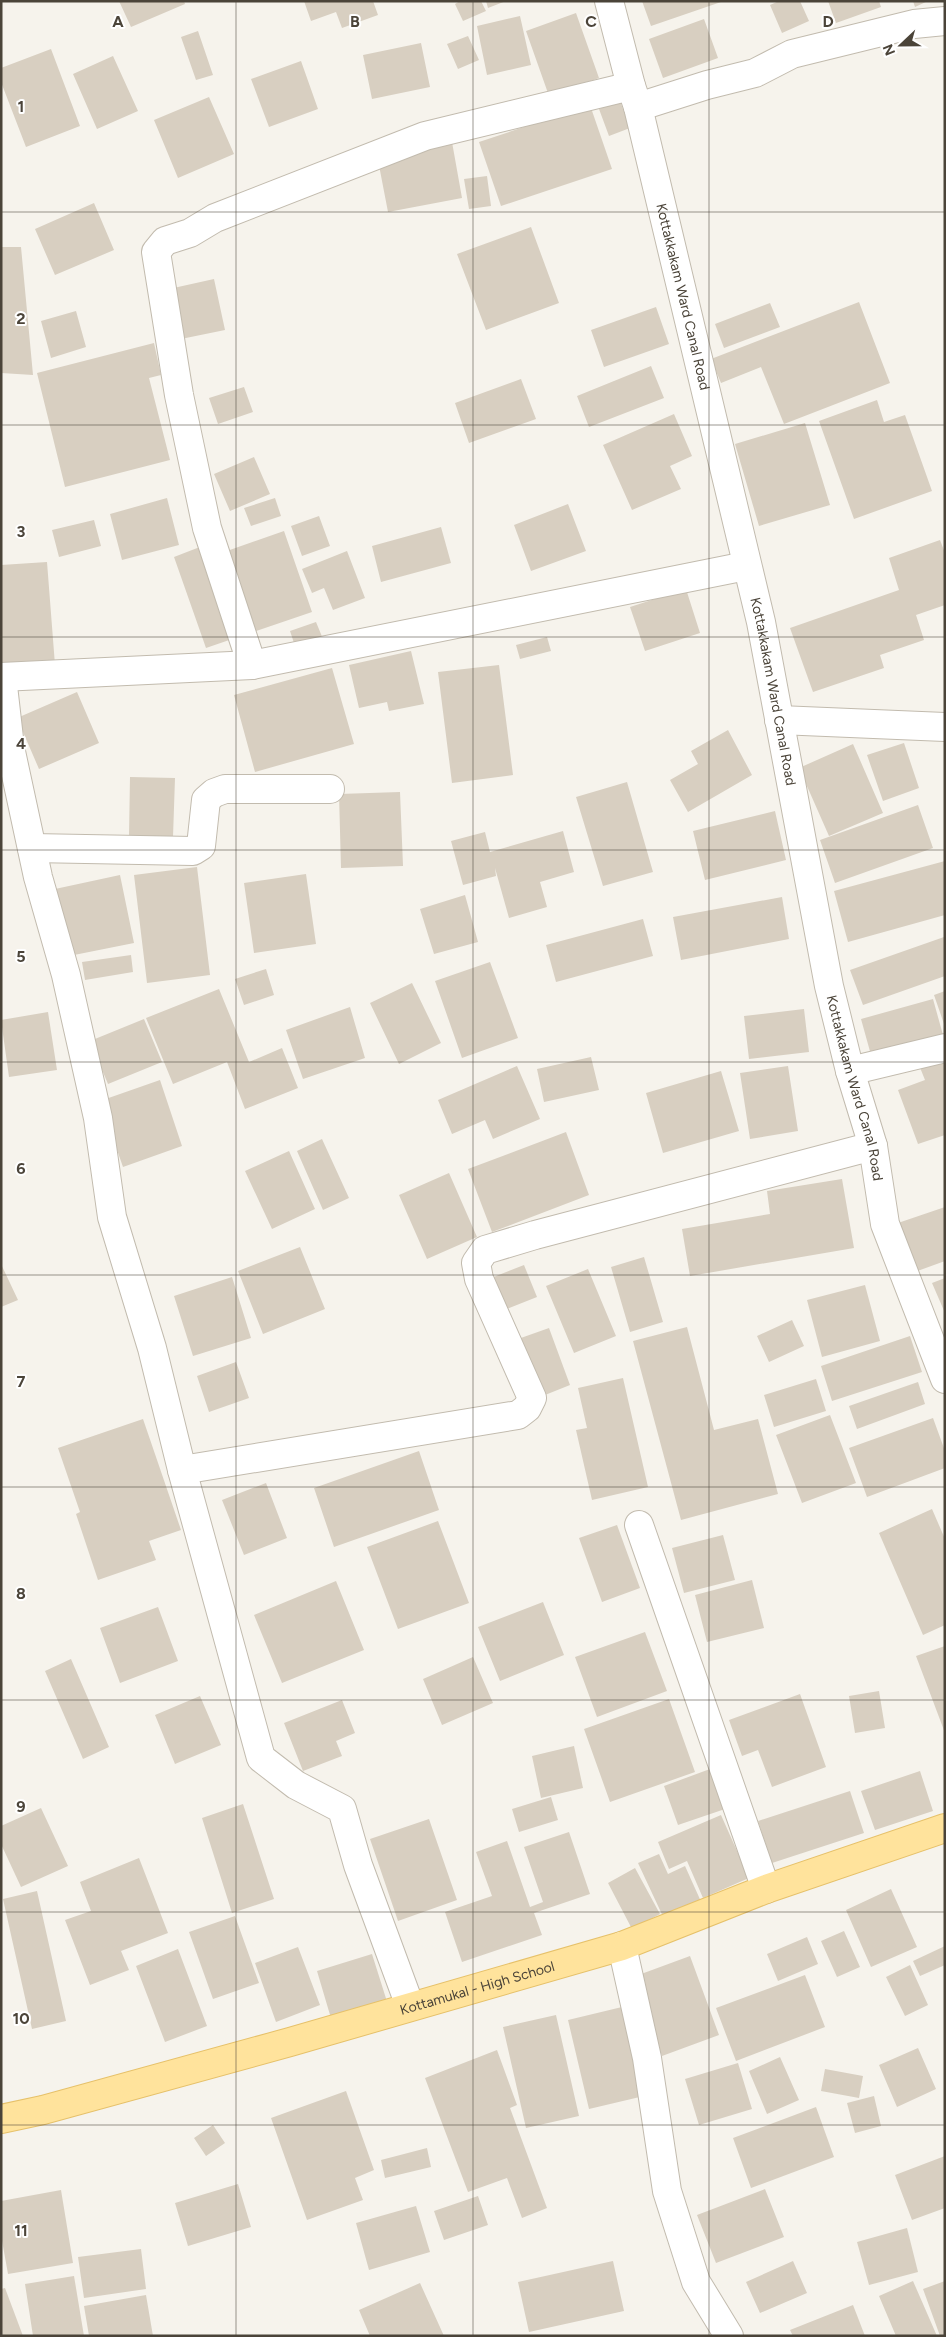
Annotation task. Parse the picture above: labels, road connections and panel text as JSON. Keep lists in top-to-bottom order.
{
  "streets": {
    "main road": ["Kottamukal - High School"],
    "street": ["Kottakkakam Ward Canal Road"]
  },
  "north": "left",
  "grid": {
    "columns": [
      "A",
      "B",
      "C",
      "D"
    ],
    "rows": [
      "1",
      "2",
      "3",
      "4",
      "5",
      "6",
      "7",
      "8",
      "9",
      "10",
      "11"
    ]
  }
}
